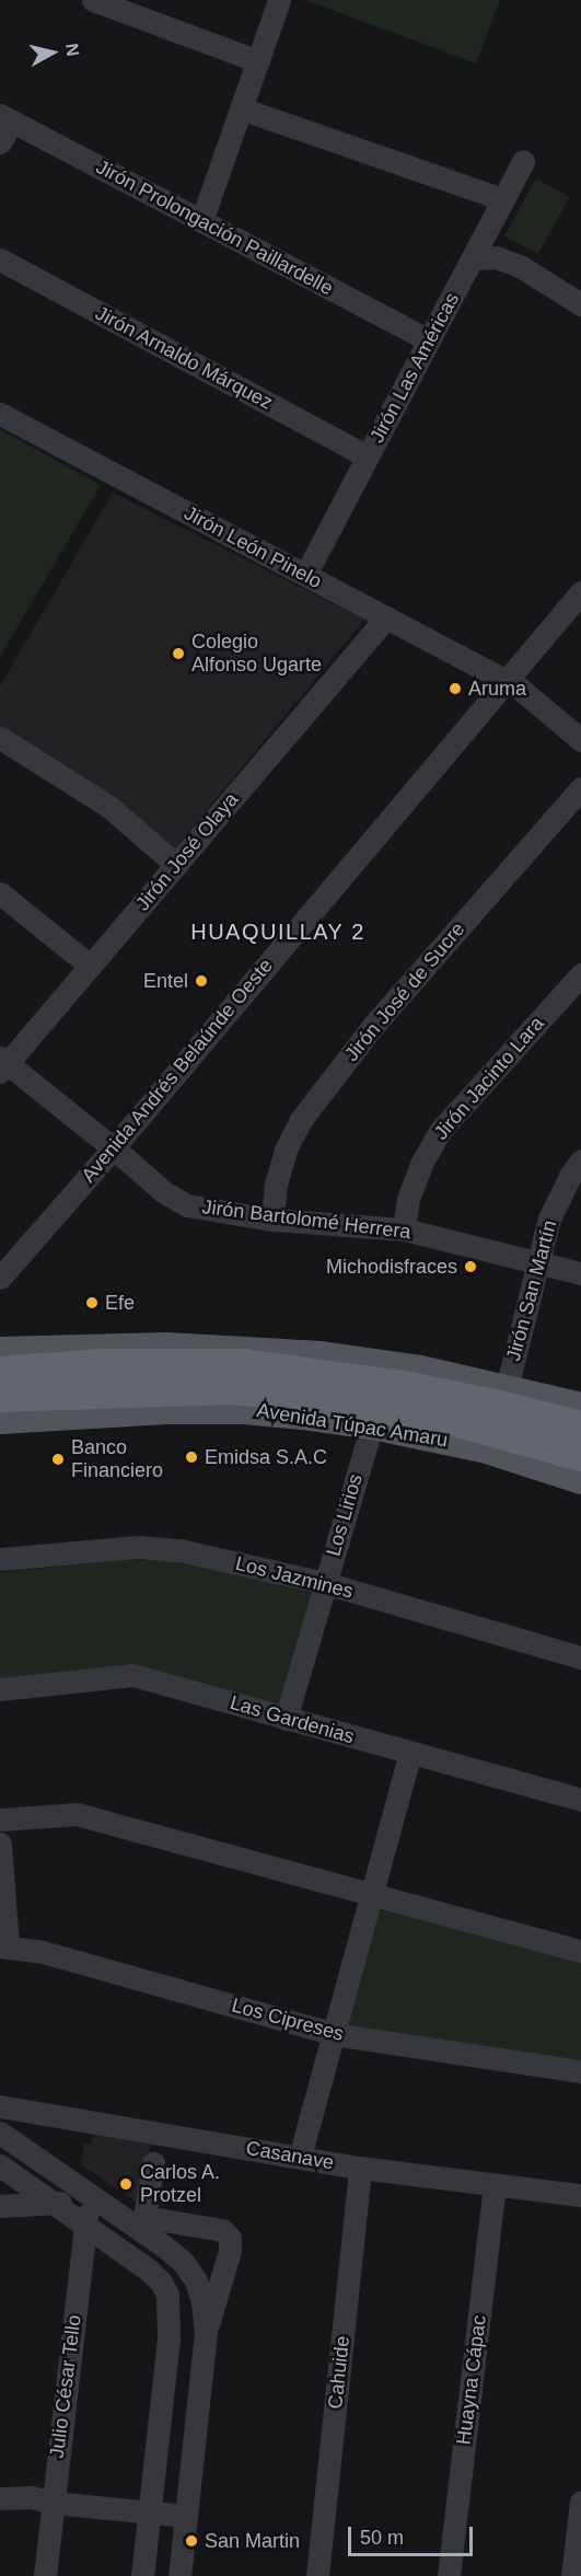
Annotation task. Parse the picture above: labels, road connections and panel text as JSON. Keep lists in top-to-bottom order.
{
  "streets": {
    "highway": ["Avenida Túpac Amaru"],
    "street": [
      "Jirón Prolongación Paillardelle",
      "Jirón Arnaldo Márquez",
      "Jirón Las Américas",
      "Jirón León Pinelo",
      "Jirón José Olaya",
      "Jirón José de Sucre",
      "Avenida Andrés Belaúnde Oeste",
      "Jirón Jacinto Lara",
      "Jirón Bartolomé Herrera",
      "Jirón San Martín",
      "Los Lirios",
      "Los Jazmines",
      "Las Gardenias",
      "Los Cipreses",
      "Casanave",
      "Cahuide",
      "Huayna Cápac",
      "Julio César Tello"
    ]
  },
  "crossings": [
    ["Jirón Prolongación Paillardelle", "Jirón Las Américas"],
    ["Jirón Arnaldo Márquez", "Jirón Las Américas"],
    ["Jirón Las Américas", "Jirón León Pinelo"],
    ["Jirón León Pinelo", "Jirón José Olaya"],
    ["Jirón León Pinelo", "Avenida Andrés Belaúnde Oeste"],
    ["Jirón José Olaya", "Jirón Bartolomé Herrera"],
    ["Jirón José de Sucre", "Jirón Bartolomé Herrera"],
    ["Avenida Andrés Belaúnde Oeste", "Jirón Bartolomé Herrera"],
    ["Jirón Jacinto Lara", "Jirón Bartolomé Herrera"],
    ["Jirón Bartolomé Herrera", "Jirón San Martín"],
    ["Avenida Túpac Amaru", "Los Lirios"],
    ["Los Lirios", "Los Jazmines"],
    ["Los Lirios", "Las Gardenias"],
    ["Casanave", "Cahuide"],
    ["Casanave", "Huayna Cápac"]
  ],
  "districts": ["HUAQUILLAY 2"],
  "places": [
    "Colegio Alfonso Ugarte",
    "Aruma",
    "Entel",
    "Michodisfraces",
    "Efe",
    "Emidsa S.A.C",
    "Banco Financiero",
    "Carlos A. Protzel",
    "San Martin"
  ],
  "scale_bar": "50 m",
  "north": "right"
}
